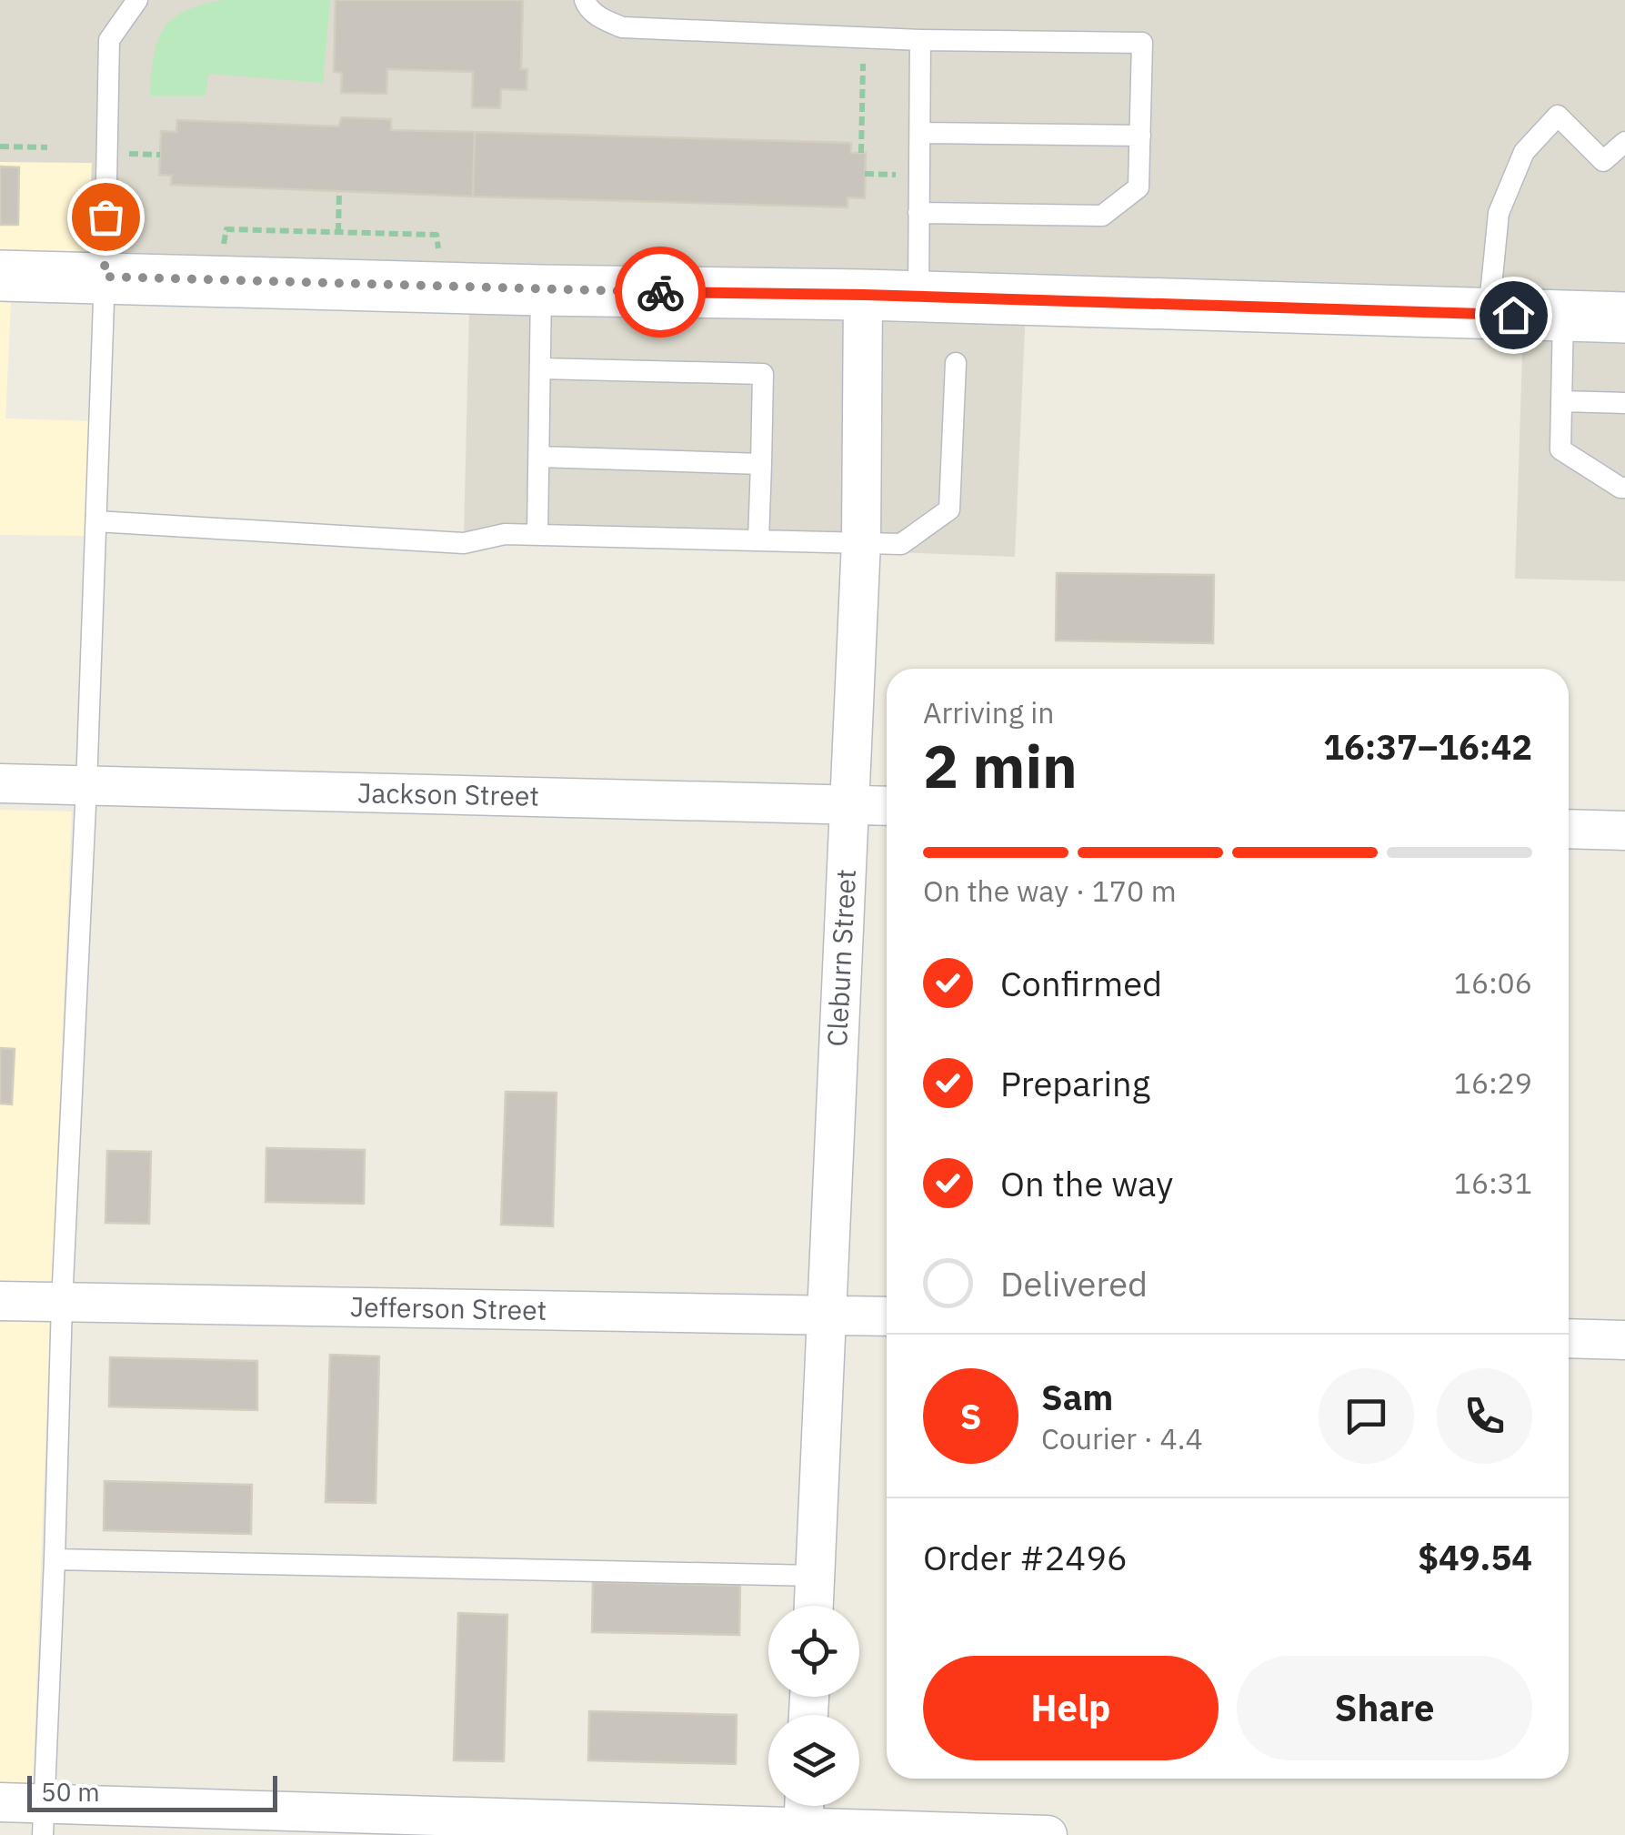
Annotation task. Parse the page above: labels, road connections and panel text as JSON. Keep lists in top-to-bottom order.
{
  "streets": {
    "street": ["Jackson Street", "Cleburn Street", "Jefferson Street"]
  },
  "crossings": [
    ["Jackson Street", "Cleburn Street"],
    ["Cleburn Street", "Jefferson Street"]
  ],
  "scale_bar": "50 m",
  "page": {
    "heading": ["2 min", "Arriving in", "16:37–16:42"],
    "panel": [
      "Sam",
      "Courier · 4.4",
      "Order #2496",
      "$49.54"
    ],
    "bar": "On the way · 170 m",
    "list": [
      ["Confirmed", "16:06"],
      ["Preparing", "16:29"],
      ["On the way", "16:31"],
      "Delivered"
    ],
    "round": "S",
    "buttons": ["Help", "Share"],
    "scale": "50 m"
  }
}
